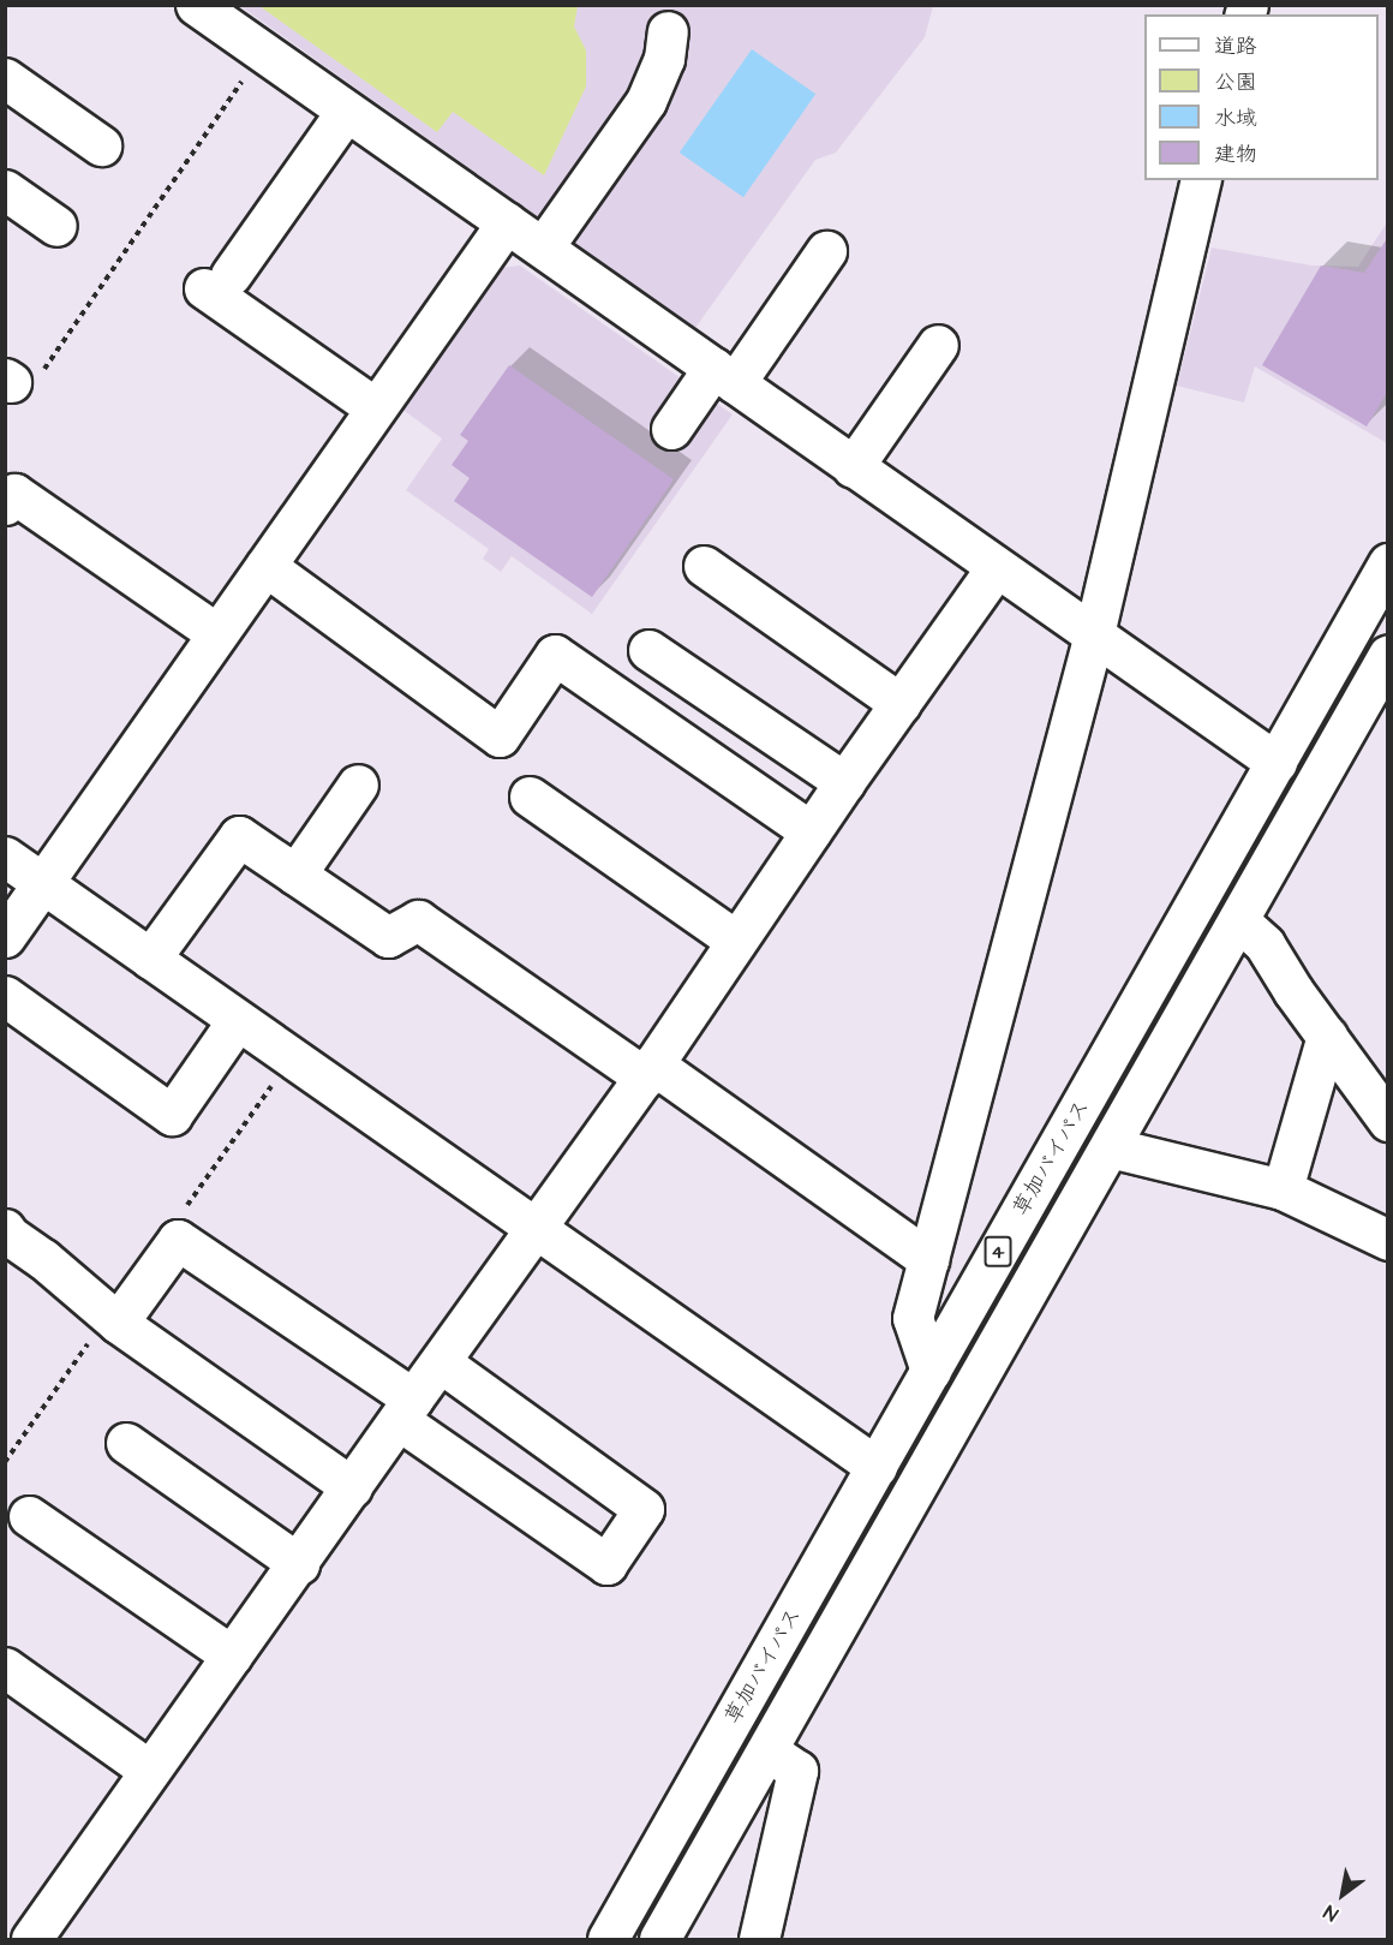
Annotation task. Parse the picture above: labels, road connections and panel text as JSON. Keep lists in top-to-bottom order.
{
  "streets": {
    "main road": ["草加バイパス", "4"]
  },
  "legend": [
    "道路",
    "公園",
    "水域",
    "建物"
  ],
  "north": "bottom left"
}
